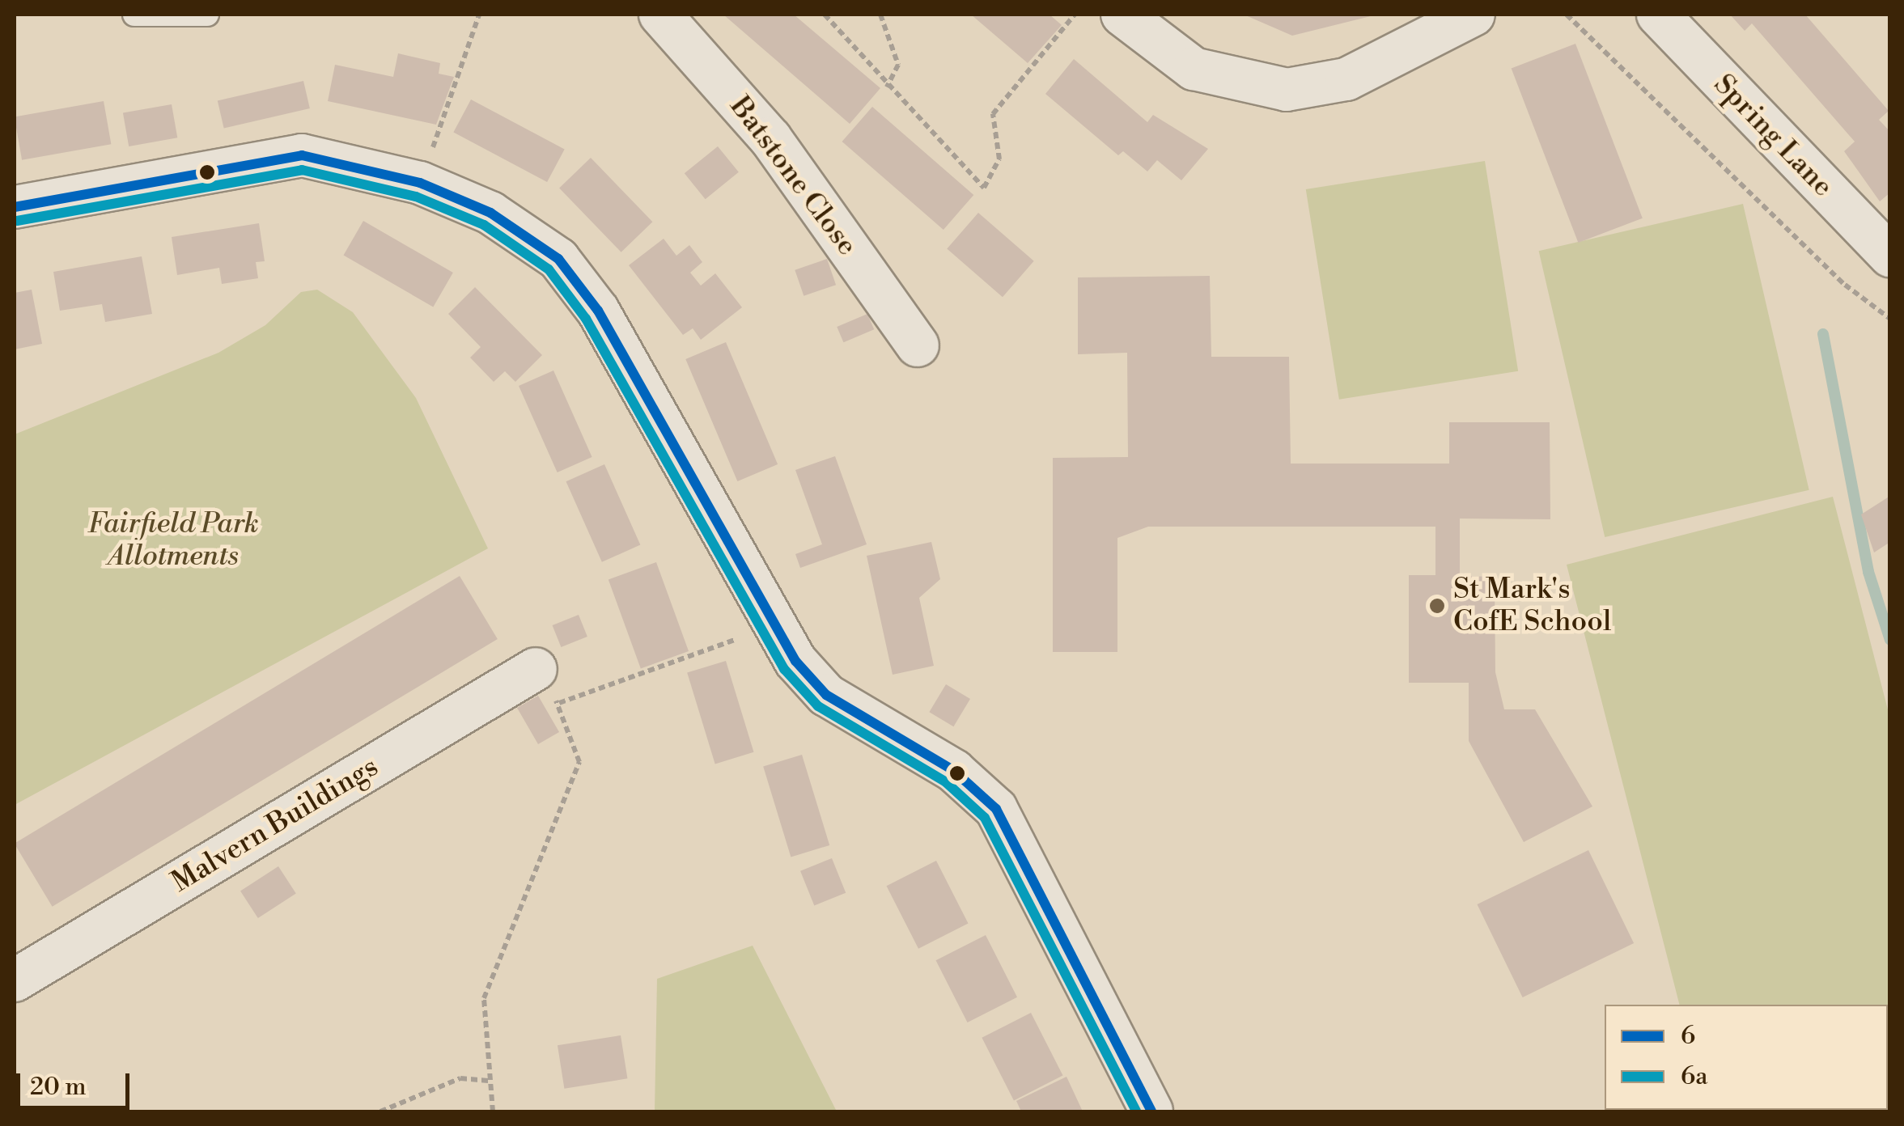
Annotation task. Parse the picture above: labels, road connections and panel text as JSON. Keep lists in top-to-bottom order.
{
  "streets": {
    "street": ["Spring Lane", "Batstone Close", "Malvern Buildings"]
  },
  "parks": ["Fairfield Park Allotments"],
  "places": ["St Mark's CofE School"],
  "lines": ["transit line 6", "transit line 6a"],
  "legend": ["6", "6a"],
  "scale_bar": "20 m"
}
